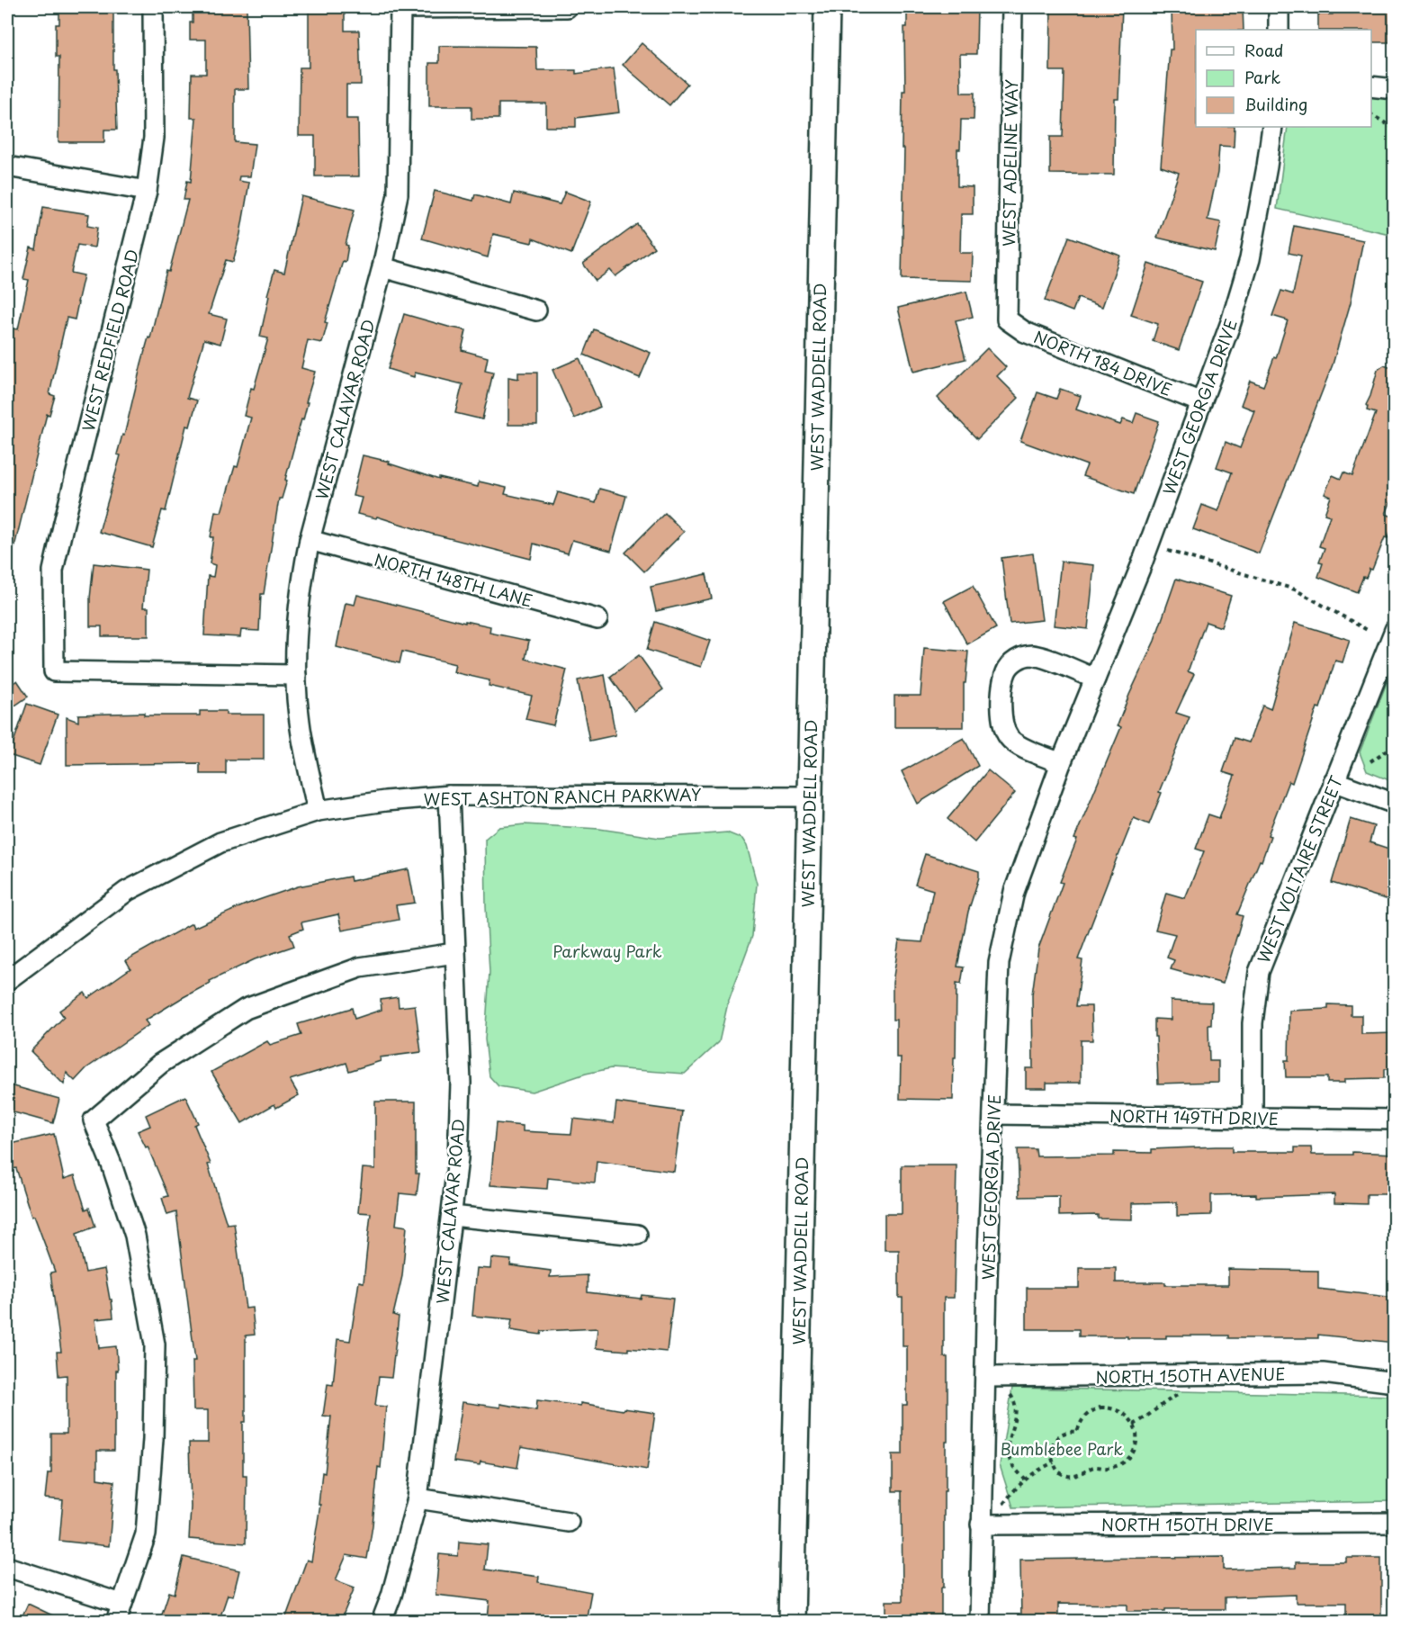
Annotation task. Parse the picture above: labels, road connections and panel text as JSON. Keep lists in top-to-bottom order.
{
  "streets": {
    "main road": ["WEST WADDELL ROAD"],
    "street": [
      "WEST ADELINE WAY",
      "WEST REDFIELD ROAD",
      "NORTH 184 DRIVE",
      "WEST GEORGIA DRIVE",
      "WEST CALAVAR ROAD",
      "NORTH 148TH LANE",
      "WEST ASHTON RANCH PARKWAY",
      "WEST VOLTAIRE STREET",
      "NORTH 149TH DRIVE",
      "NORTH 150TH AVENUE",
      "NORTH 150TH DRIVE"
    ]
  },
  "crossings": [
    ["WEST ADELINE WAY", "NORTH 184 DRIVE"],
    ["WEST REDFIELD ROAD", "WEST CALAVAR ROAD"],
    ["NORTH 184 DRIVE", "WEST GEORGIA DRIVE"],
    ["WEST WADDELL ROAD", "WEST ASHTON RANCH PARKWAY"],
    ["WEST GEORGIA DRIVE", "NORTH 149TH DRIVE"],
    ["WEST GEORGIA DRIVE", "NORTH 150TH AVENUE"],
    ["WEST GEORGIA DRIVE", "NORTH 150TH DRIVE"],
    ["WEST CALAVAR ROAD", "NORTH 148TH LANE"],
    ["WEST CALAVAR ROAD", "WEST ASHTON RANCH PARKWAY"],
    ["WEST VOLTAIRE STREET", "NORTH 149TH DRIVE"]
  ],
  "parks": ["Parkway Park", "Bumblebee Park"],
  "legend": ["Road", "Park", "Building"]
}
